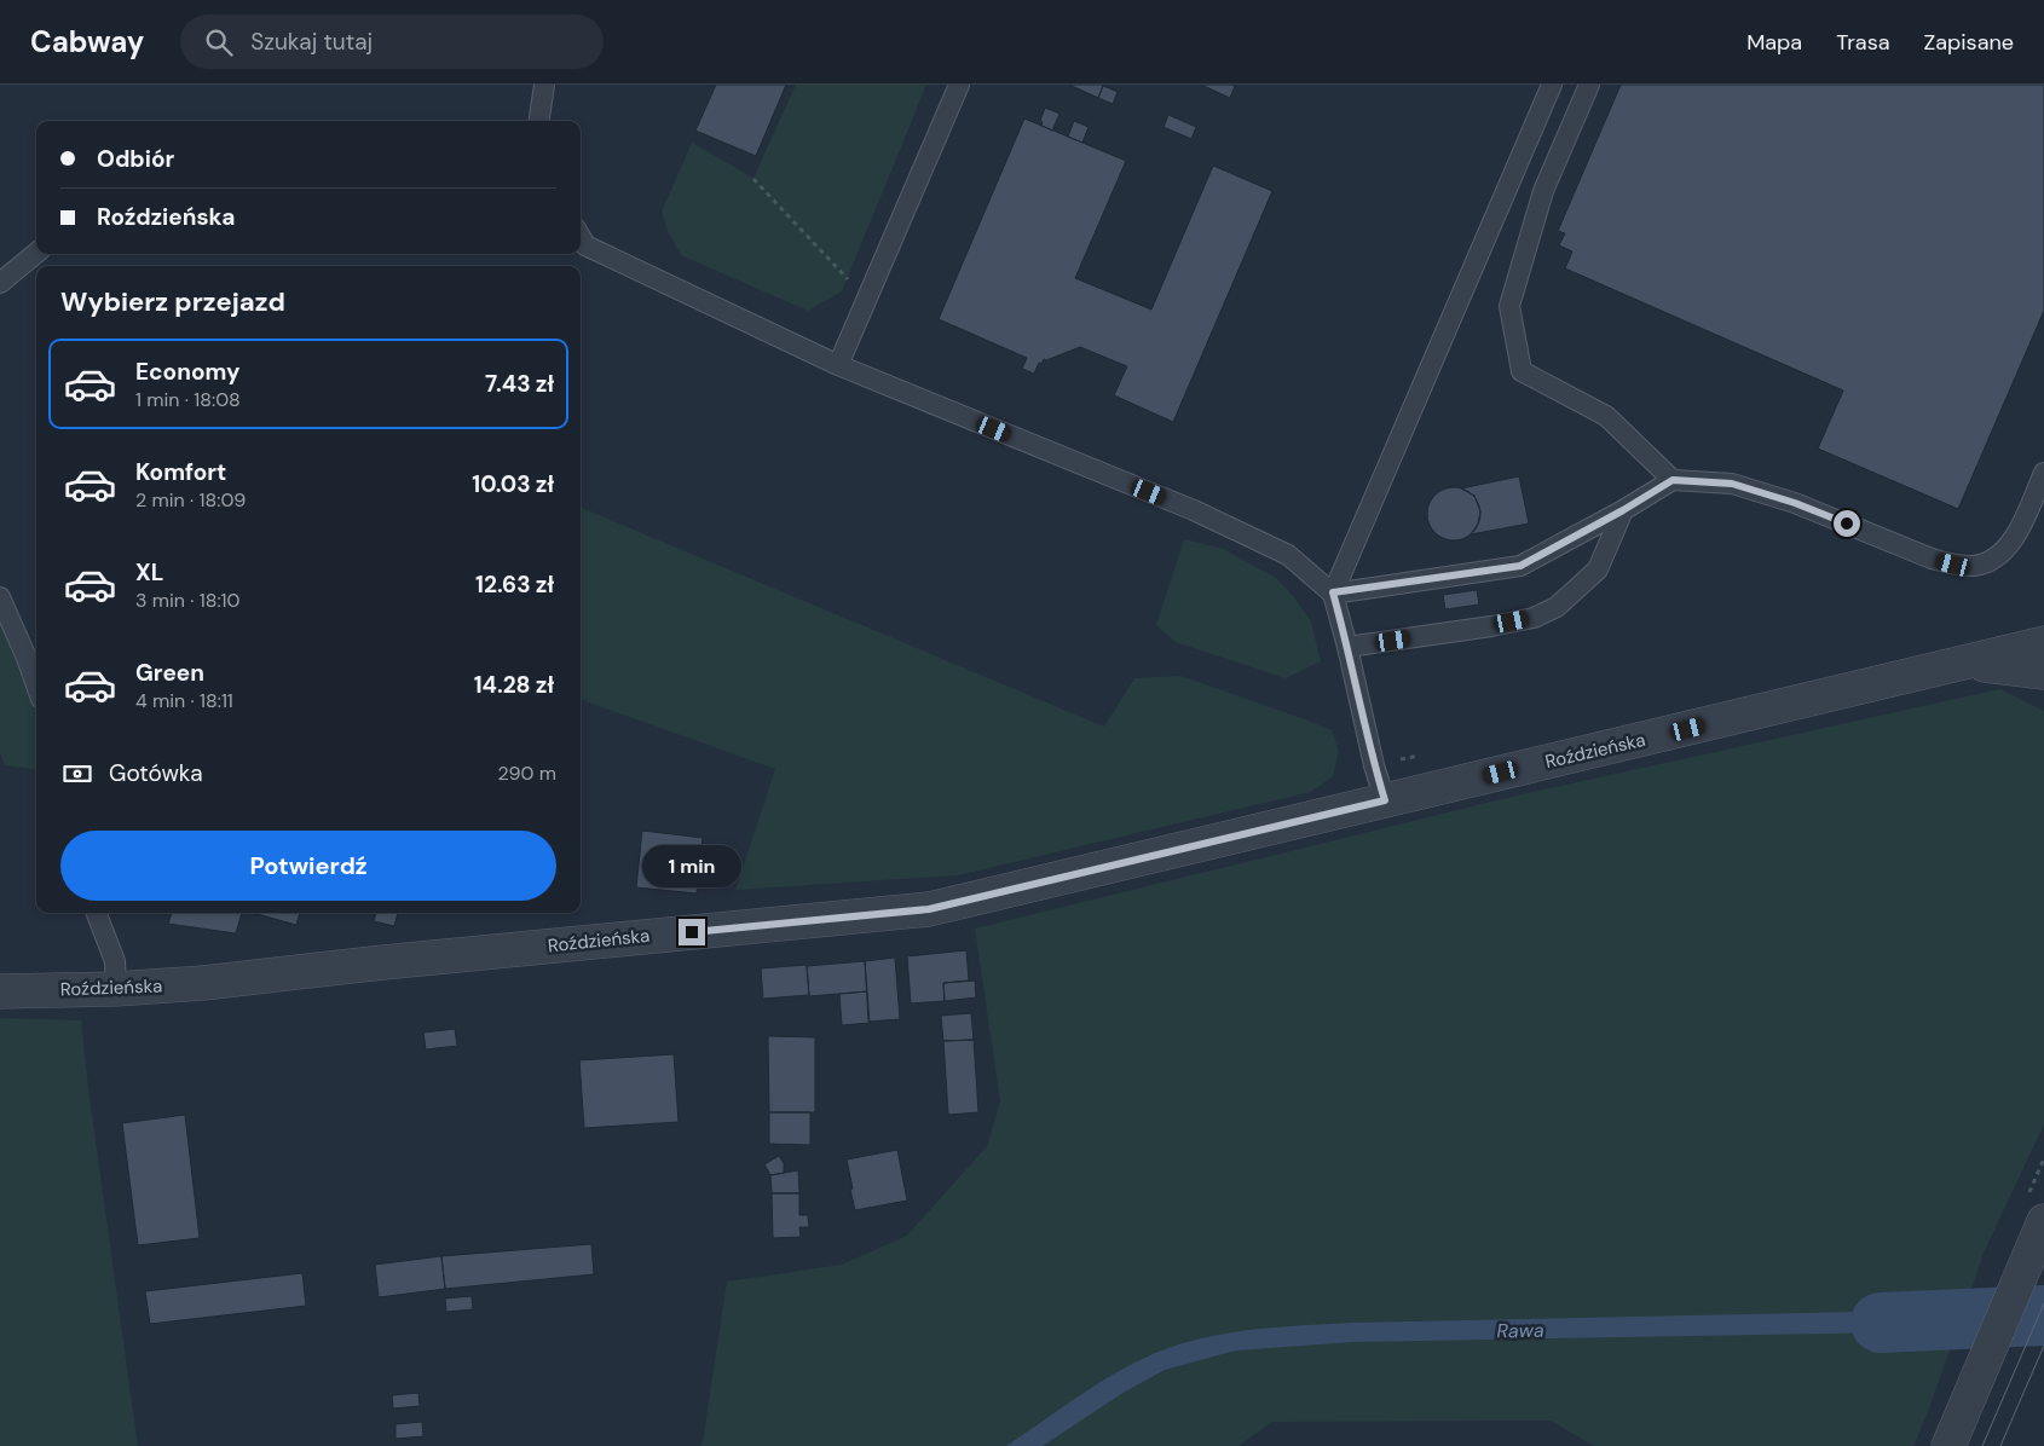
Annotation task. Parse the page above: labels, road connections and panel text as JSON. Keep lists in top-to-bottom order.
{
  "streets": {
    "street": ["Roździeńska"]
  },
  "water": ["Rawa"],
  "page": {
    "header": "Cabway",
    "search": "Szukaj tutaj",
    "nav": ["Mapa", "Trasa", "Zapisane"],
    "banner": ["Odbiór", "Roździeńska"],
    "heading": "Wybierz przejazd",
    "list": [
      {
        "name": "Economy",
        "note": "1 min · 18:08",
        "value": "7.43 zł"
      },
      {
        "name": "Komfort",
        "note": "2 min · 18:09",
        "value": "10.03 zł"
      },
      {
        "name": "XL",
        "note": "3 min · 18:10",
        "value": "12.63 zł"
      },
      {
        "name": "Green",
        "note": "4 min · 18:11",
        "value": "14.28 zł"
      }
    ],
    "pay": ["Gotówka", "290 m"],
    "buttons": "Potwierdź",
    "bubble": "1 min"
  }
}
